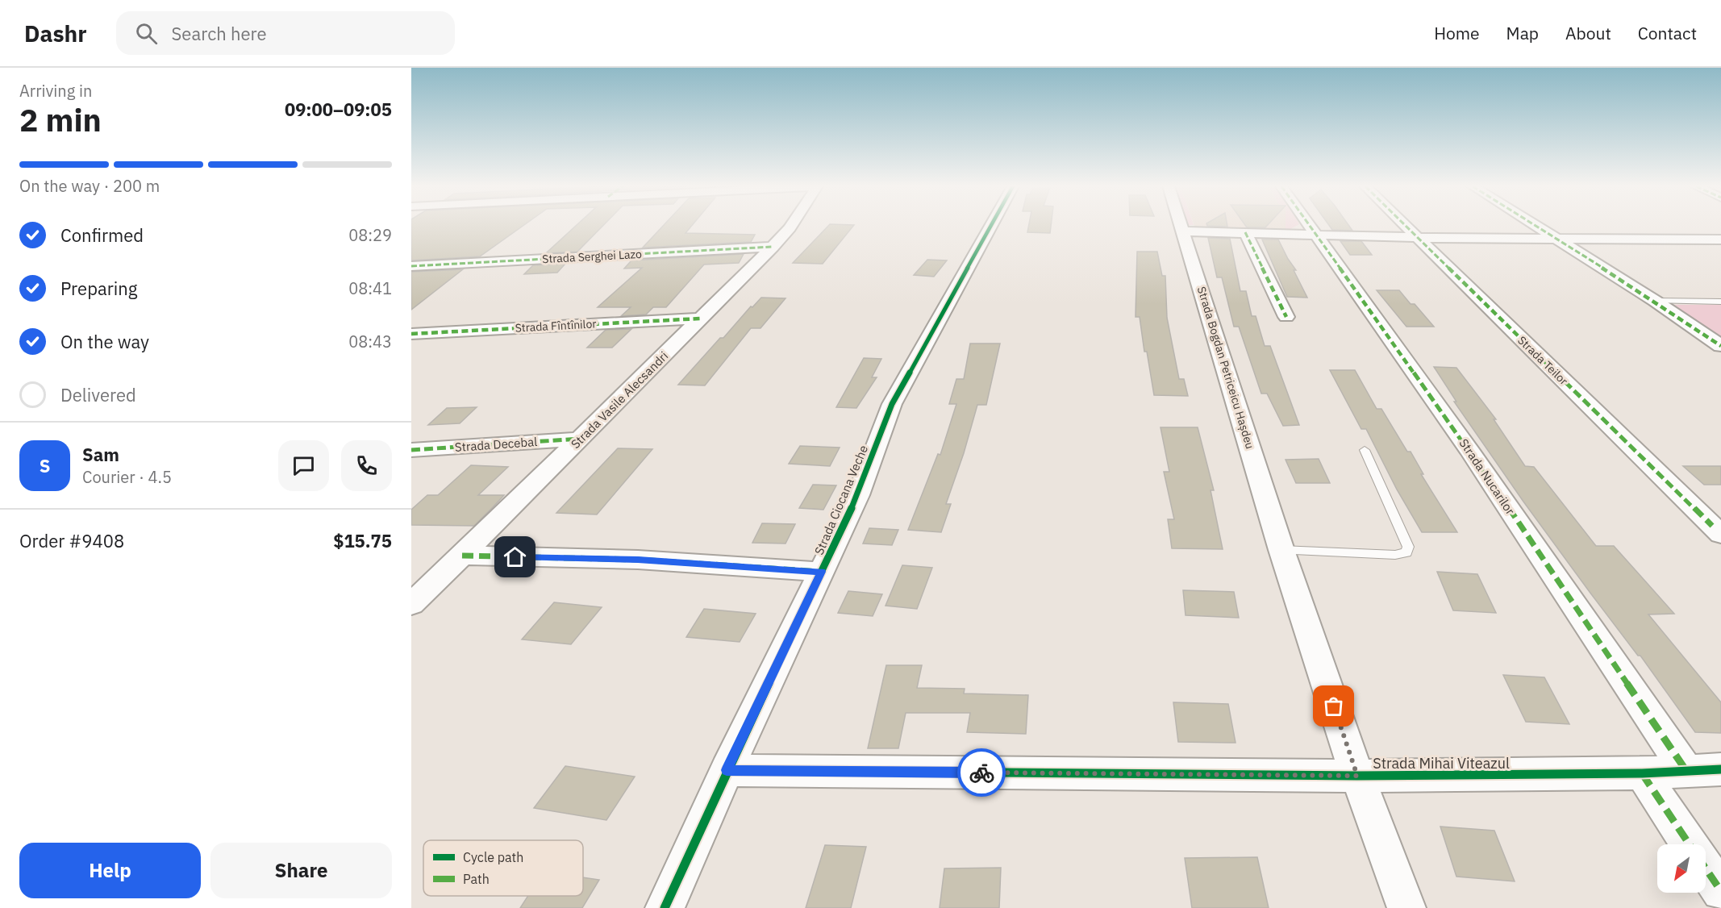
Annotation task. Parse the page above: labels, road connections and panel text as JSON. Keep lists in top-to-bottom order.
{
  "streets": {
    "street": [
      "Strada Serghei Lazo",
      "Strada Fîntînilor",
      "Strada Teilor",
      "Strada Bogdan Petriceicu Hașdeu",
      "Strada Vasile Alecsandri",
      "Strada Decebal",
      "Strada Nucarilor",
      "Strada Ciocana Veche",
      "Strada Mihai Viteazul"
    ]
  },
  "crossings": [
    ["Strada Serghei Lazo", "Strada Vasile Alecsandri"],
    ["Strada Fîntînilor", "Strada Vasile Alecsandri"],
    ["Strada Bogdan Petriceicu Hașdeu", "Strada Mihai Viteazul"],
    ["Strada Vasile Alecsandri", "Strada Decebal"],
    ["Strada Nucarilor", "Strada Mihai Viteazul"],
    ["Strada Ciocana Veche", "Strada Mihai Viteazul"]
  ],
  "legend": ["Cycle path", "Path"],
  "north": "bottom left",
  "page": {
    "header": "Dashr",
    "search": "Search here",
    "nav": [
      "Home",
      "Map",
      "About",
      "Contact"
    ],
    "heading": ["2 min", "Arriving in", "09:00–09:05"],
    "panel": [
      "Sam",
      "Courier · 4.5",
      "Order #9408",
      "$15.75"
    ],
    "bar": "On the way · 200 m",
    "list": [
      ["Confirmed", "08:29"],
      ["Preparing", "08:41"],
      ["On the way", "08:43"],
      "Delivered"
    ],
    "round": "S",
    "buttons": ["Help", "Share"]
  }
}
